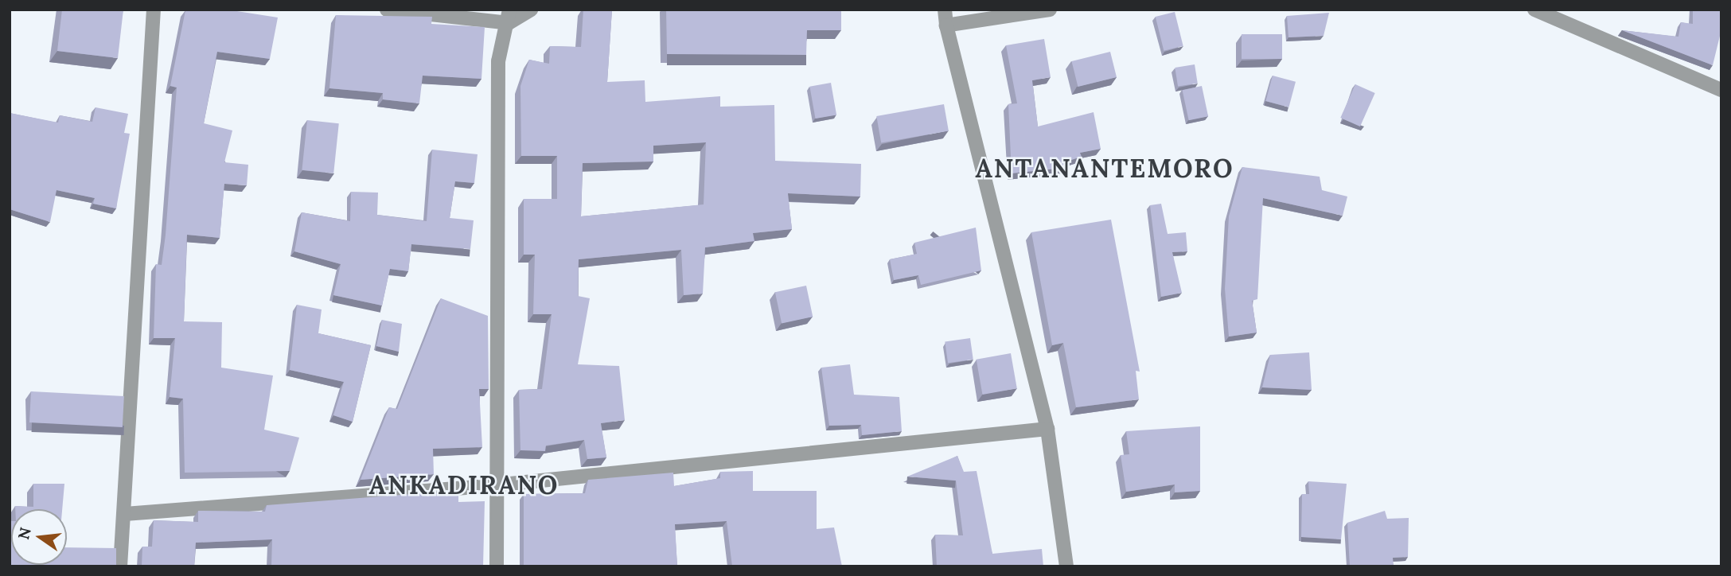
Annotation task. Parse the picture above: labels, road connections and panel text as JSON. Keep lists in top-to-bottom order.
{
  "districts": ["ANTANANTEMORO", "ANKADIRANO"],
  "north": "left"
}
